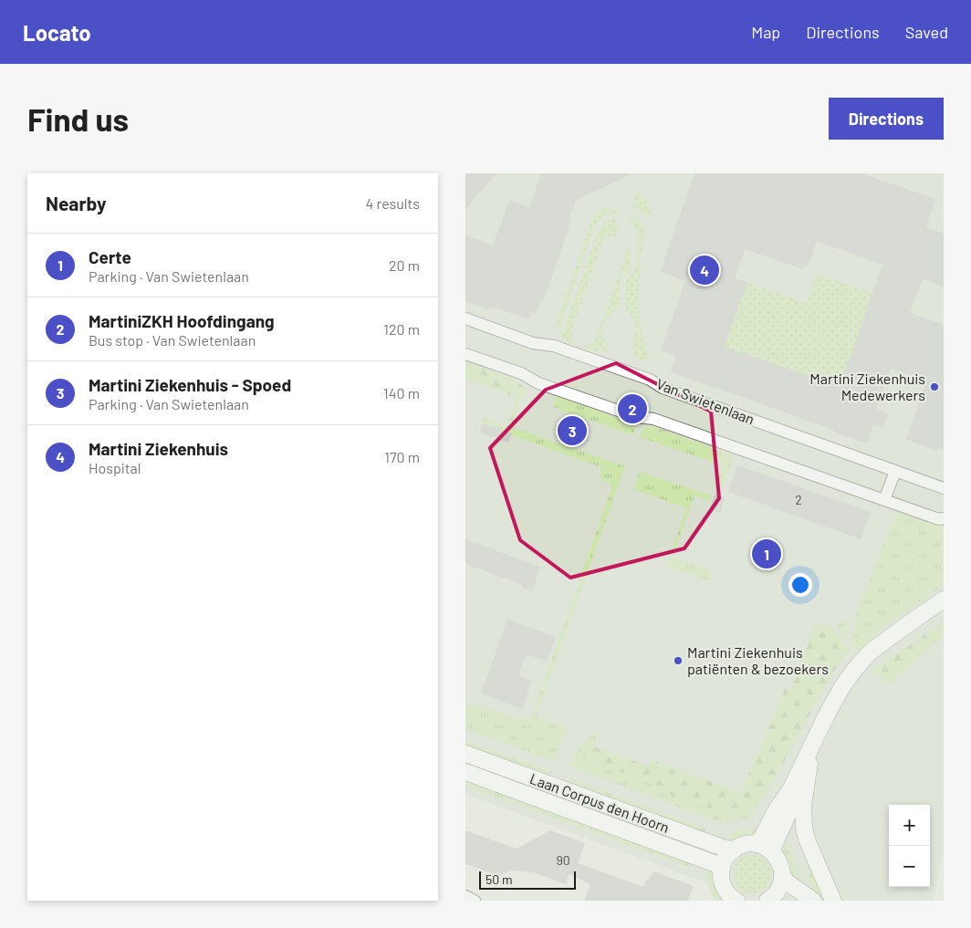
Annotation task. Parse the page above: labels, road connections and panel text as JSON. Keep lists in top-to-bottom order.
{
  "streets": {
    "main road": ["Laan Corpus den Hoorn"],
    "street": ["Van Swietenlaan"]
  },
  "places": ["Martini Ziekenhuis Medewerkers", "Martini Ziekenhuis patiënten & bezoekers"],
  "house_numbers": ["2", "90"],
  "scale_bar": "50 m",
  "page": {
    "header": "Locato",
    "nav": ["Map", "Directions", "Saved"],
    "buttons": "Directions",
    "title": "Find us",
    "heading": ["Nearby", "4 results"],
    "list": [
      {
        "mark": "1",
        "name": "Certe",
        "note": "Parking · Van Swietenlaan",
        "value": "20 m"
      },
      {
        "mark": "2",
        "name": "MartiniZKH Hoofdingang",
        "note": "Bus stop · Van Swietenlaan",
        "value": "120 m"
      },
      {
        "mark": "3",
        "name": "Martini Ziekenhuis - Spoed",
        "note": "Parking · Van Swietenlaan",
        "value": "140 m"
      },
      {
        "mark": "4",
        "name": "Martini Ziekenhuis",
        "note": "Hospital",
        "value": "170 m"
      }
    ],
    "pins": [
      "4",
      "2",
      "3",
      "1"
    ],
    "map_buttons": ["+", "−"],
    "scale": "50 m"
  }
}
